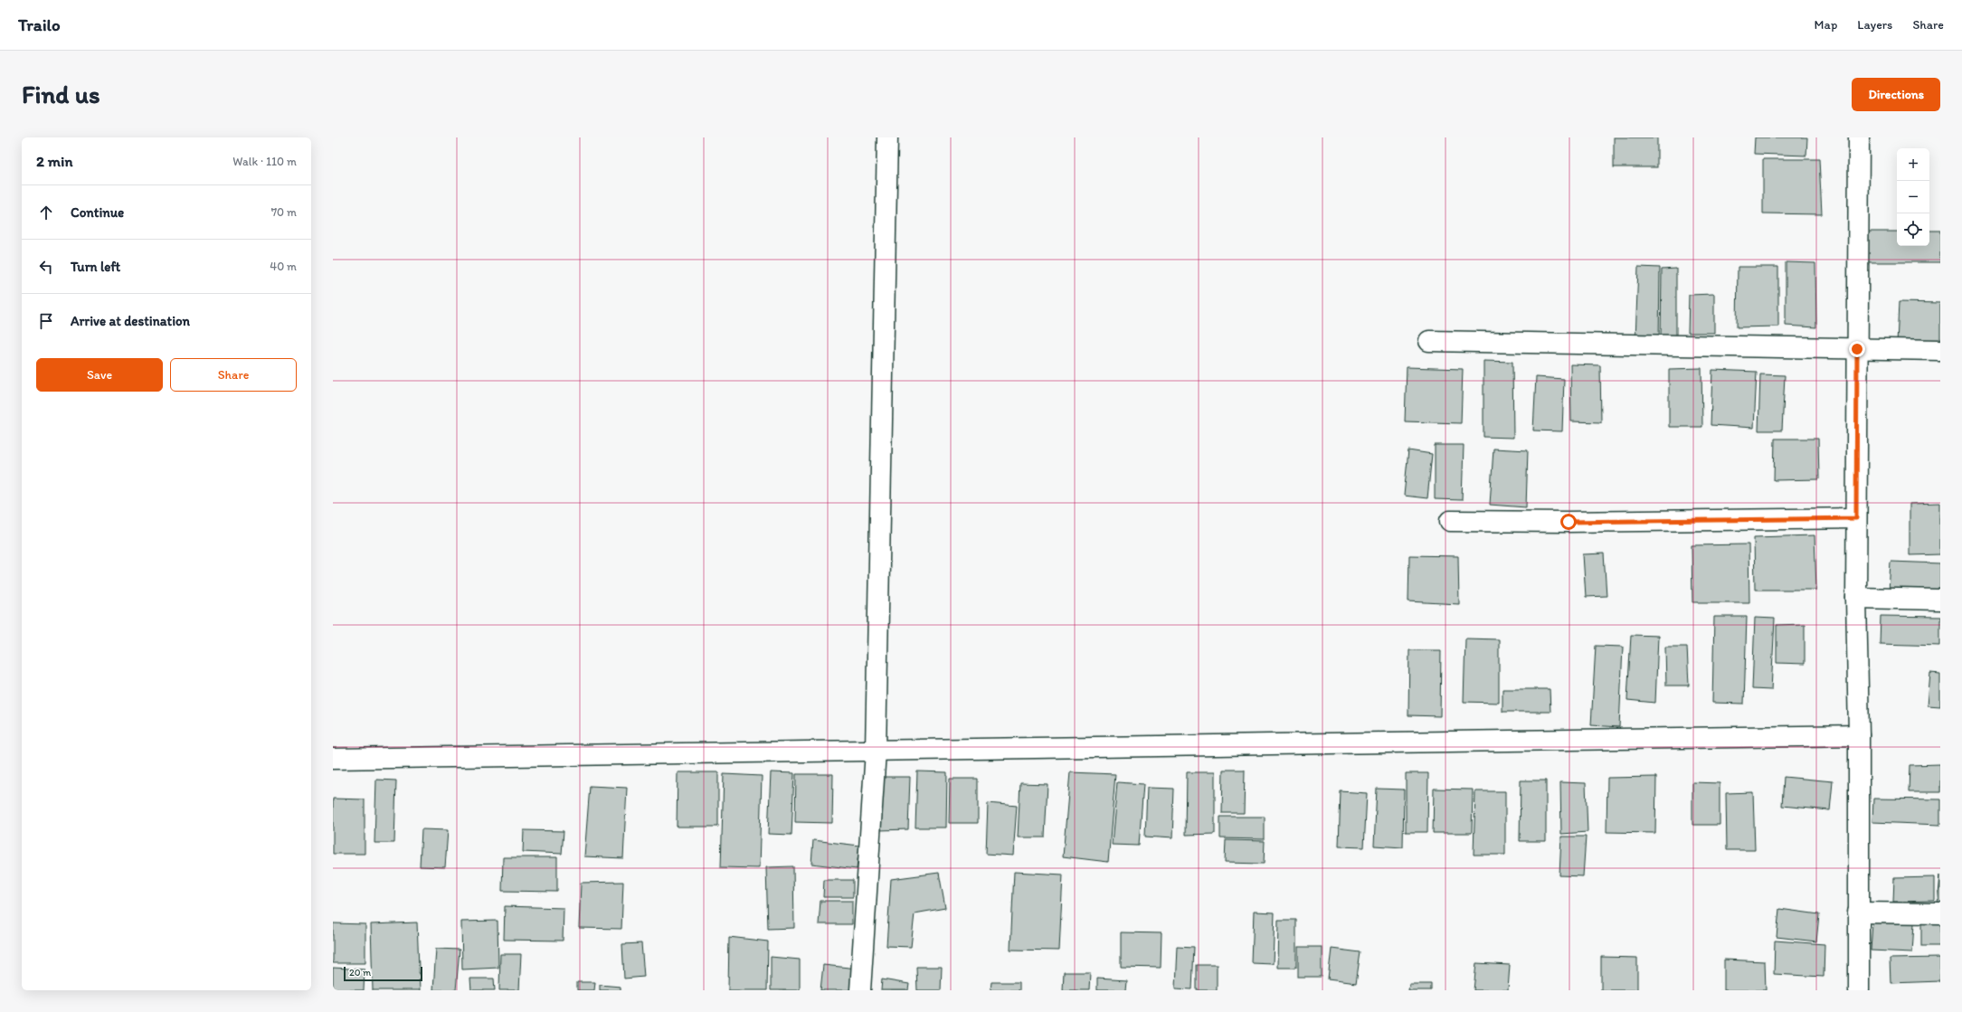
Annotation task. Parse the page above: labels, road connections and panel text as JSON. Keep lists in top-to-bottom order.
{
  "scale_bar": "20 m",
  "page": {
    "header": "Trailo",
    "nav": ["Map", "Layers", "Share"],
    "buttons": [
      "Directions",
      ["Save", "Share"]
    ],
    "title": "Find us",
    "heading": ["2 min", "Walk · 110 m"],
    "map_buttons": ["+", "−"],
    "list": [
      ["Continue", "70 m"],
      ["Turn left", "40 m"],
      "Arrive at destination"
    ],
    "scale": "20 m"
  }
}
